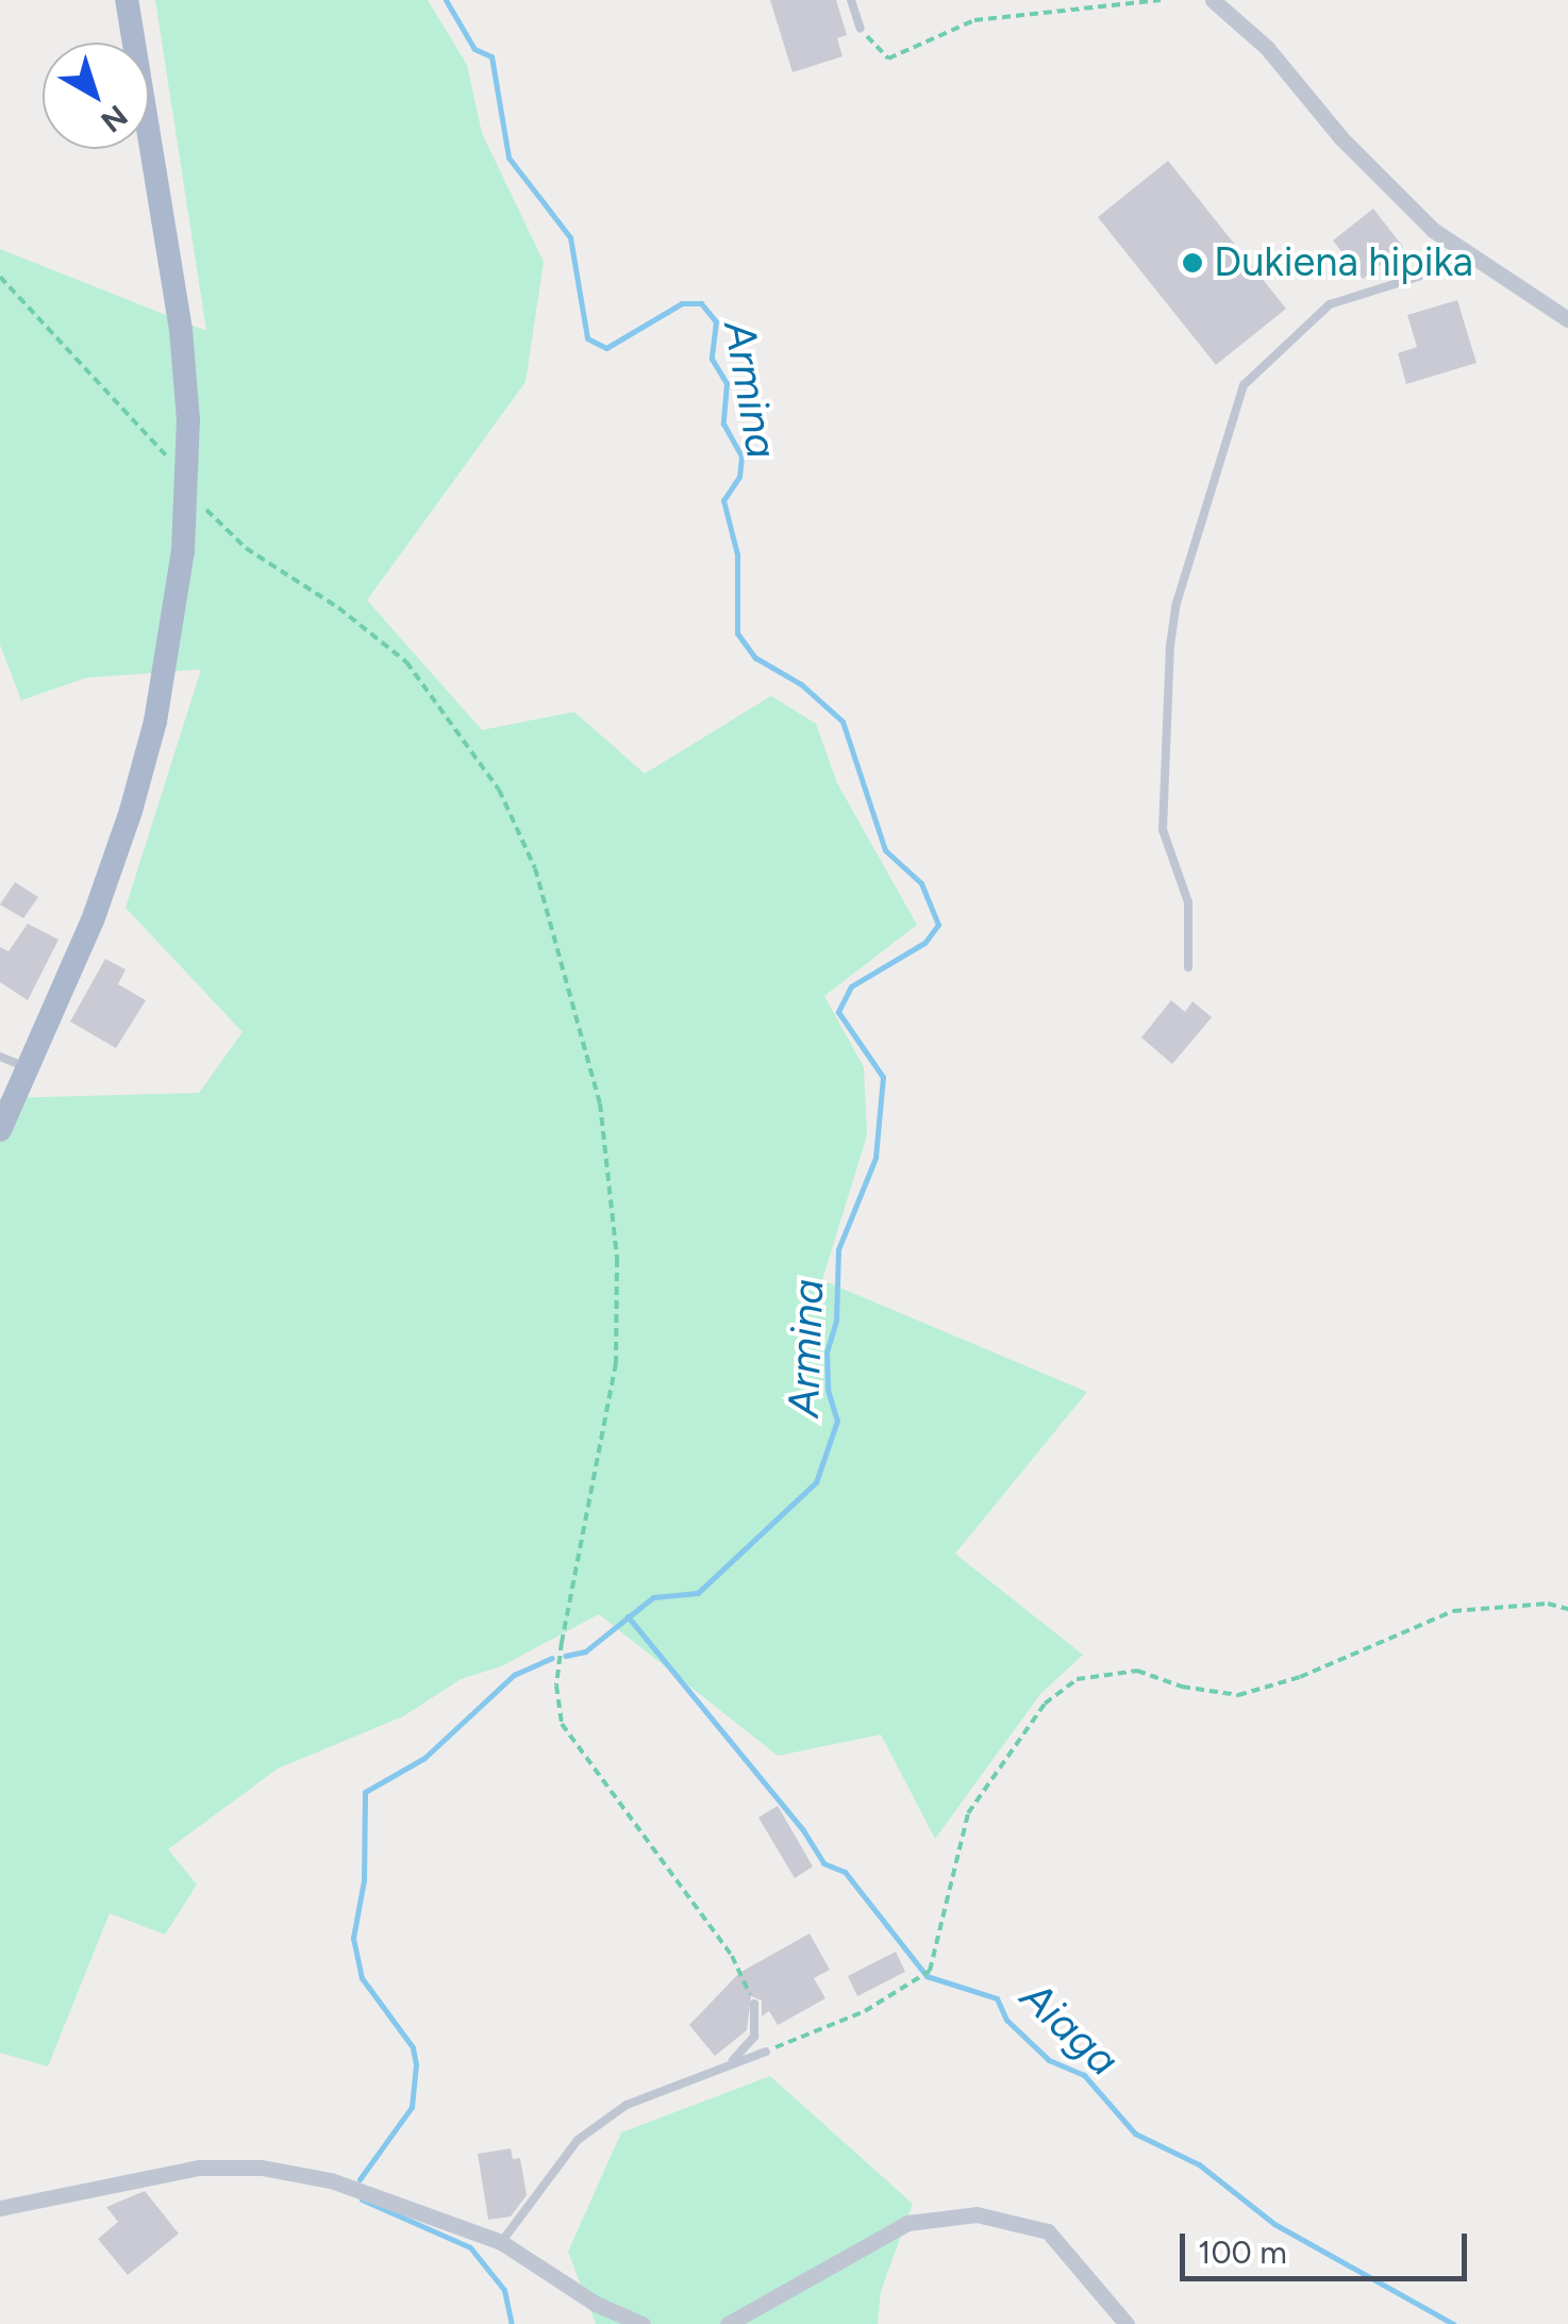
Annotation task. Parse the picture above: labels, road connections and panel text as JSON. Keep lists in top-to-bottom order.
{
  "water": ["Armina", "Aiaga"],
  "places": ["Dukiena hipika"],
  "scale_bar": "100 m",
  "north": "bottom right"
}
